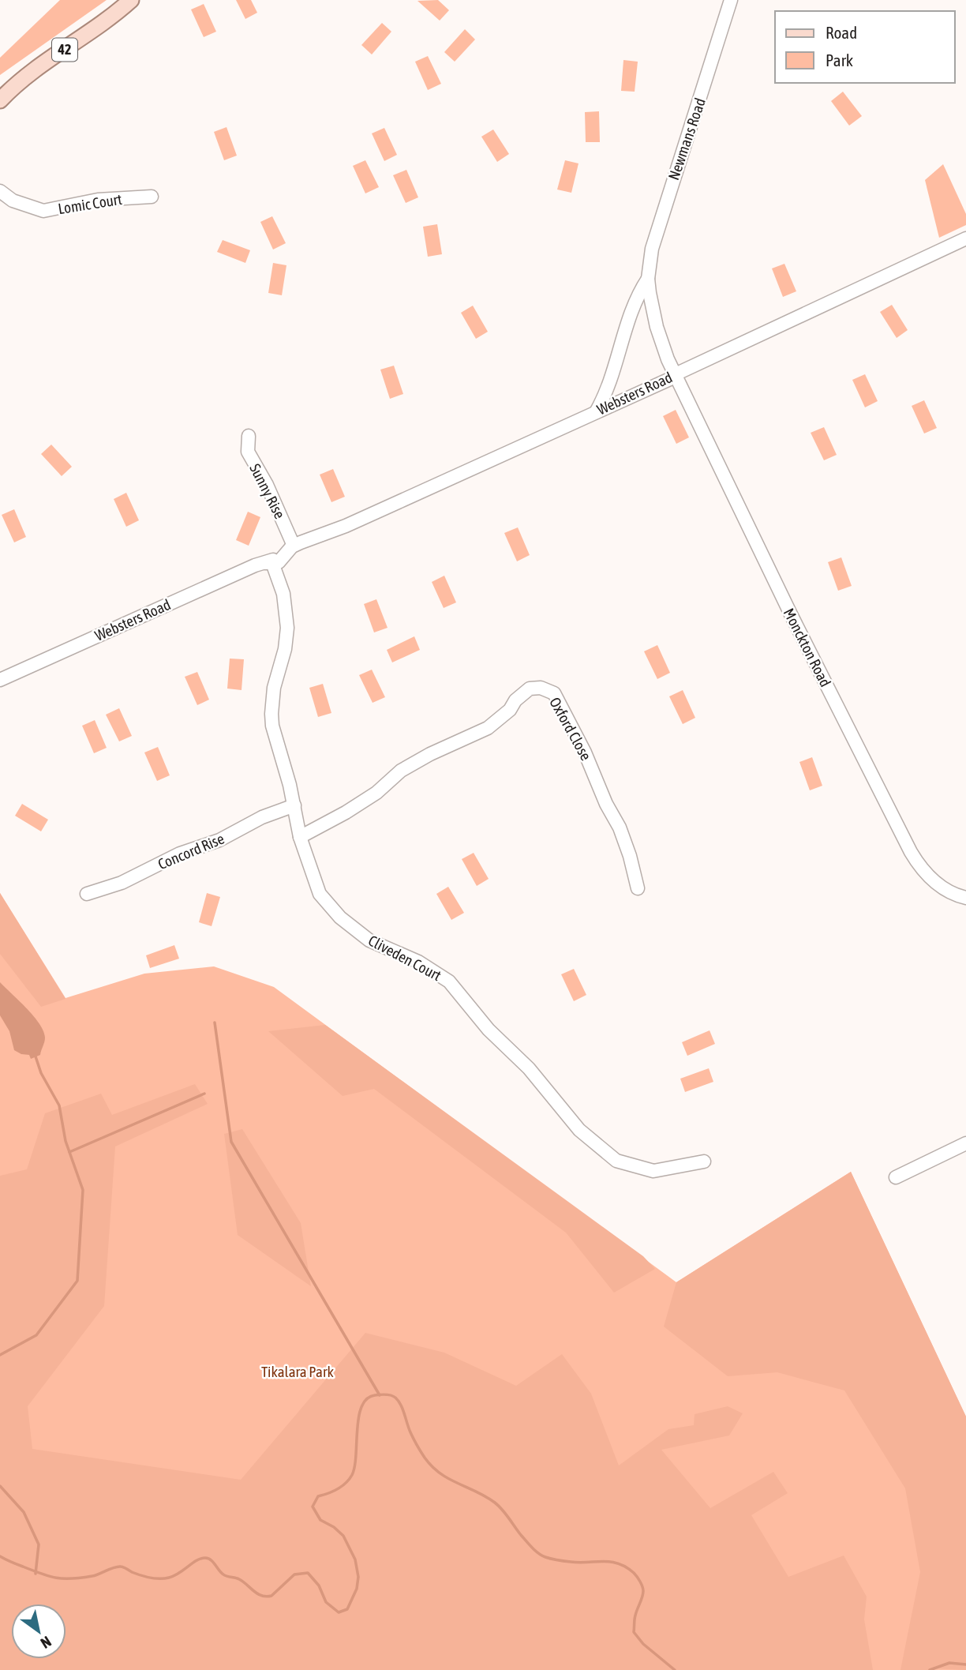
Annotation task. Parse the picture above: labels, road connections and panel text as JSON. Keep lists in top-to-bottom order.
{
  "streets": {
    "main road": ["42"],
    "street": [
      "Newmans Road",
      "Lomic Court",
      "Websters Road",
      "Sunny Rise",
      "Monckton Road",
      "Oxford Close",
      "Concord Rise",
      "Cliveden Court"
    ]
  },
  "crossings": [
    ["Newmans Road", "Websters Road"],
    ["Newmans Road", "Monckton Road"],
    ["Websters Road", "Sunny Rise"],
    ["Websters Road", "Monckton Road"],
    ["Websters Road", "Cliveden Court"],
    ["Oxford Close", "Cliveden Court"],
    ["Concord Rise", "Cliveden Court"]
  ],
  "parks": ["Tikalara Park"],
  "legend": ["Road", "Park"],
  "north": "bottom right"
}
